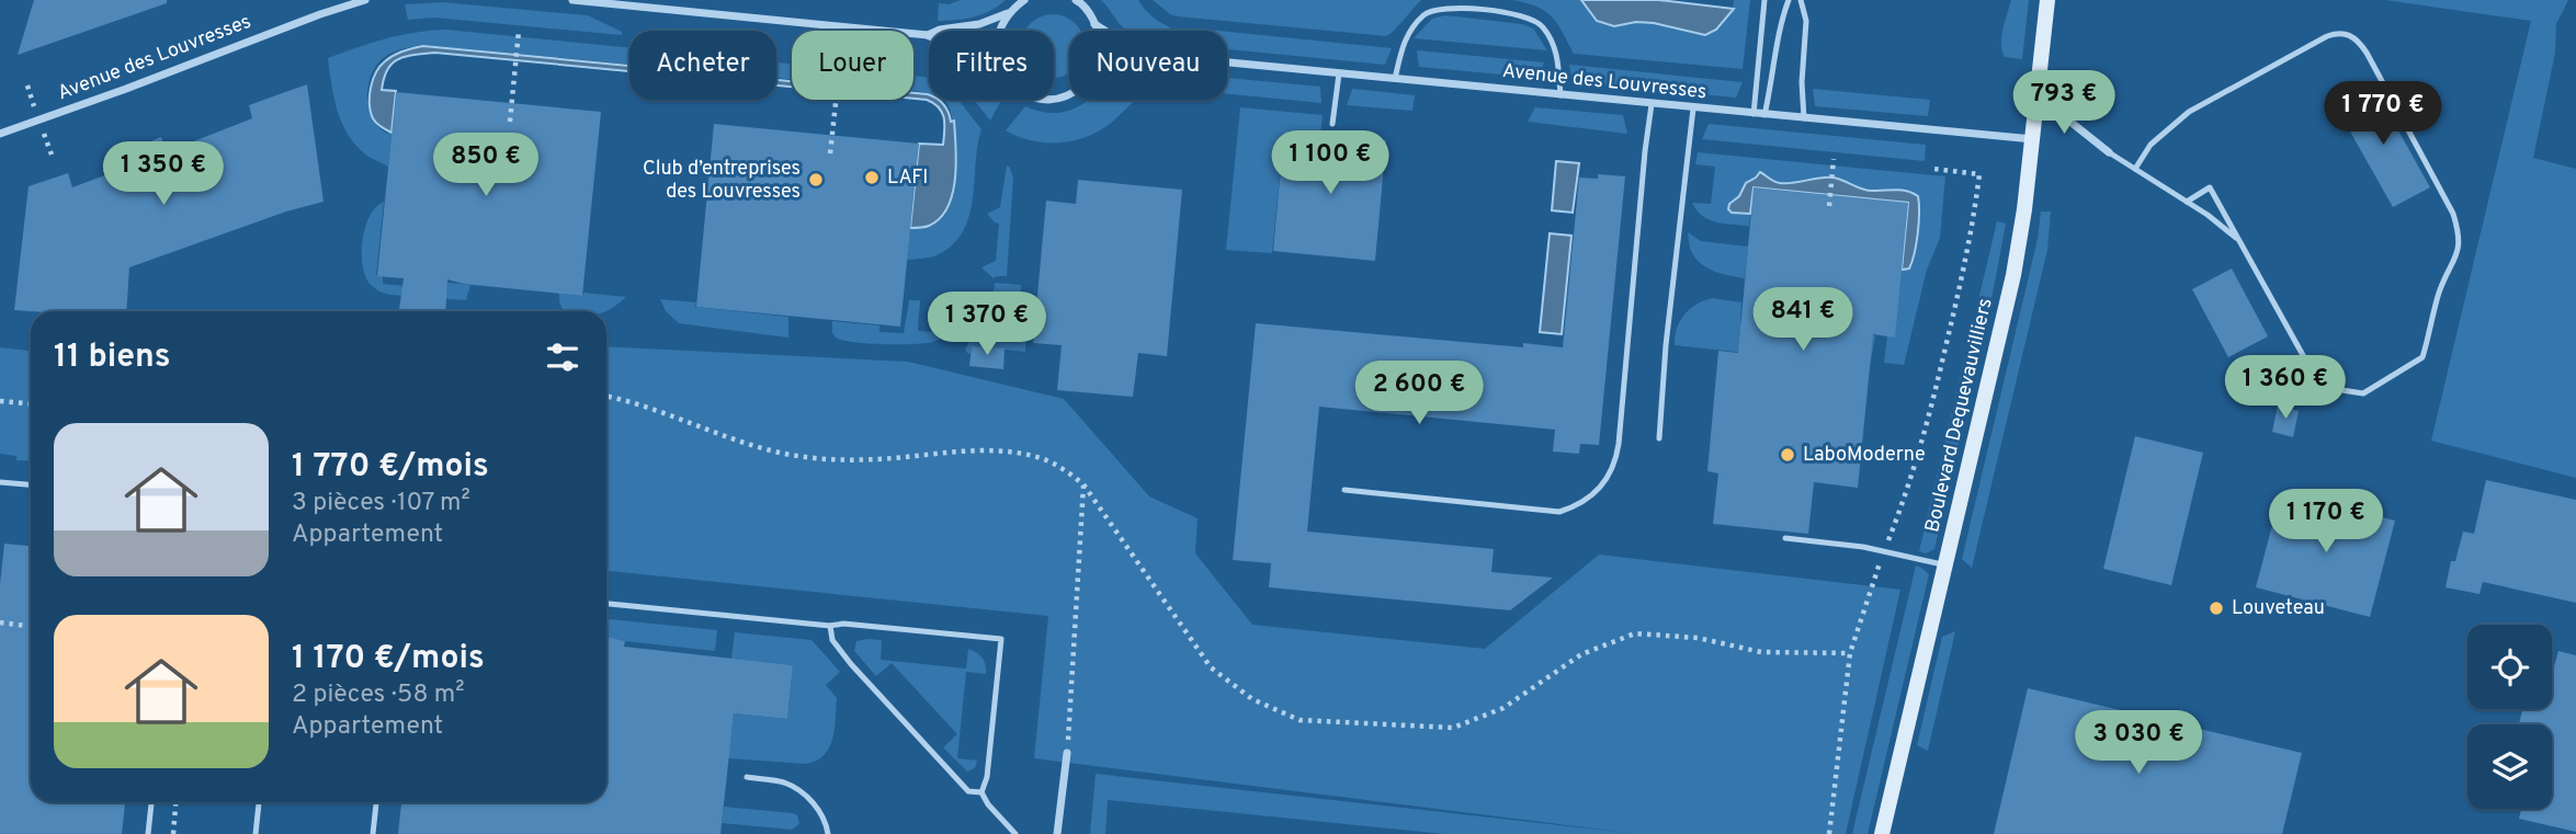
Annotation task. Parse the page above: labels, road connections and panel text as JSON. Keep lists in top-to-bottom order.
{
  "streets": {
    "main road": ["Boulevard Dequevauvilliers"],
    "street": ["Avenue des Louvresses"]
  },
  "crossings": [
    ["Avenue des Louvresses", "Boulevard Dequevauvilliers"]
  ],
  "places": [
    "LAFI",
    "Club d’entreprises des Louvresses",
    "LaboModerne",
    "Louveteau"
  ],
  "page": {
    "chip": [
      "Acheter",
      "Louer",
      "Filtres",
      "Nouveau"
    ],
    "price": [
      "793 €",
      "1 770 €",
      "1 100 €",
      "850 €",
      "1 350 €",
      "841 €",
      "1 370 €",
      "1 360 €",
      "2 600 €",
      "1 170 €",
      "3 030 €"
    ],
    "heading": "11 biens",
    "list": [
      {
        "name": "1 770 €/mois",
        "note": "3 pièces · 107 m² · Appartement"
      },
      {
        "name": "1 170 €/mois",
        "note": "2 pièces · 58 m² · Appartement"
      }
    ]
  }
}
